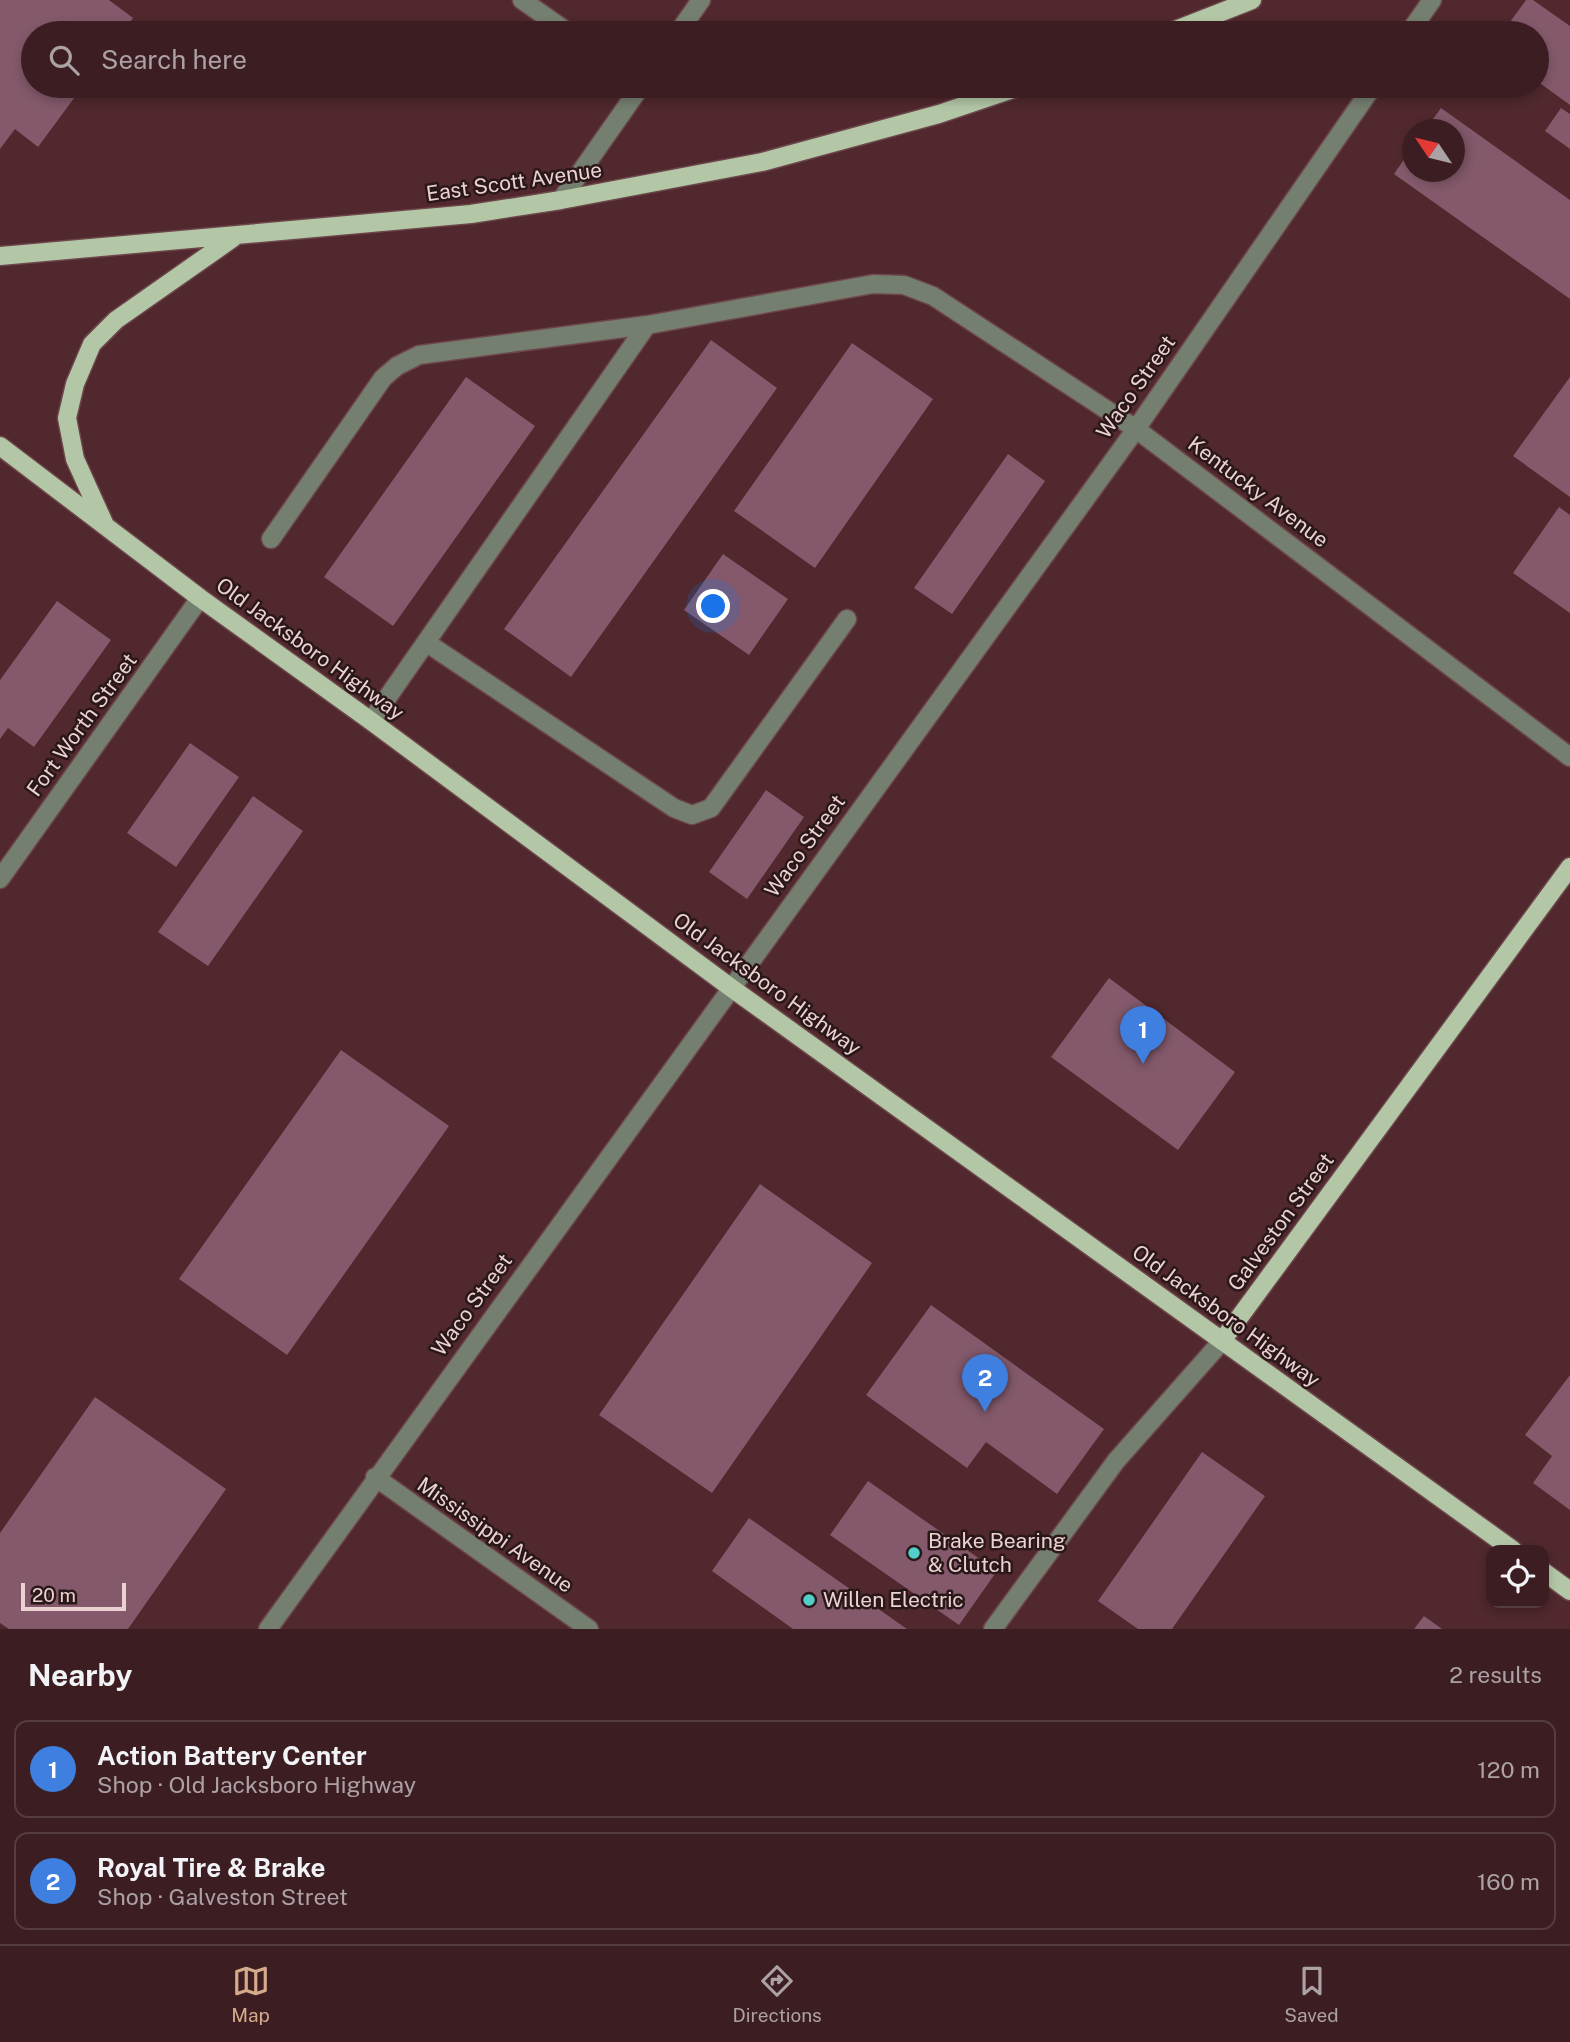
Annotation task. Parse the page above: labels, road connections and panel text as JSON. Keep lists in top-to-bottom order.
{
  "streets": {
    "main road": ["East Scott Avenue", "Old Jacksboro Highway", "Galveston Street"],
    "street": [
      "Waco Street",
      "Kentucky Avenue",
      "Fort Worth Street",
      "Mississippi Avenue"
    ]
  },
  "crossings": [
    ["Waco Street", "Kentucky Avenue"],
    ["Waco Street", "Old Jacksboro Highway"],
    ["Waco Street", "Mississippi Avenue"],
    ["Old Jacksboro Highway", "Fort Worth Street"],
    ["Old Jacksboro Highway", "Galveston Street"]
  ],
  "places": ["Brake Bearing & Clutch", "Willen Electric"],
  "scale_bar": "20 m",
  "north": "top left",
  "page": {
    "search": "Search here",
    "pins": ["1", "2"],
    "scale": "20 m",
    "heading": ["Nearby", "2 results"],
    "list": [
      {
        "mark": "1",
        "name": "Action Battery Center",
        "note": "Shop · Old Jacksboro Highway",
        "value": "120 m"
      },
      {
        "mark": "2",
        "name": "Royal Tire & Brake",
        "note": "Shop · Galveston Street",
        "value": "160 m"
      }
    ],
    "nav": ["Map", "Directions", "Saved"]
  }
}
